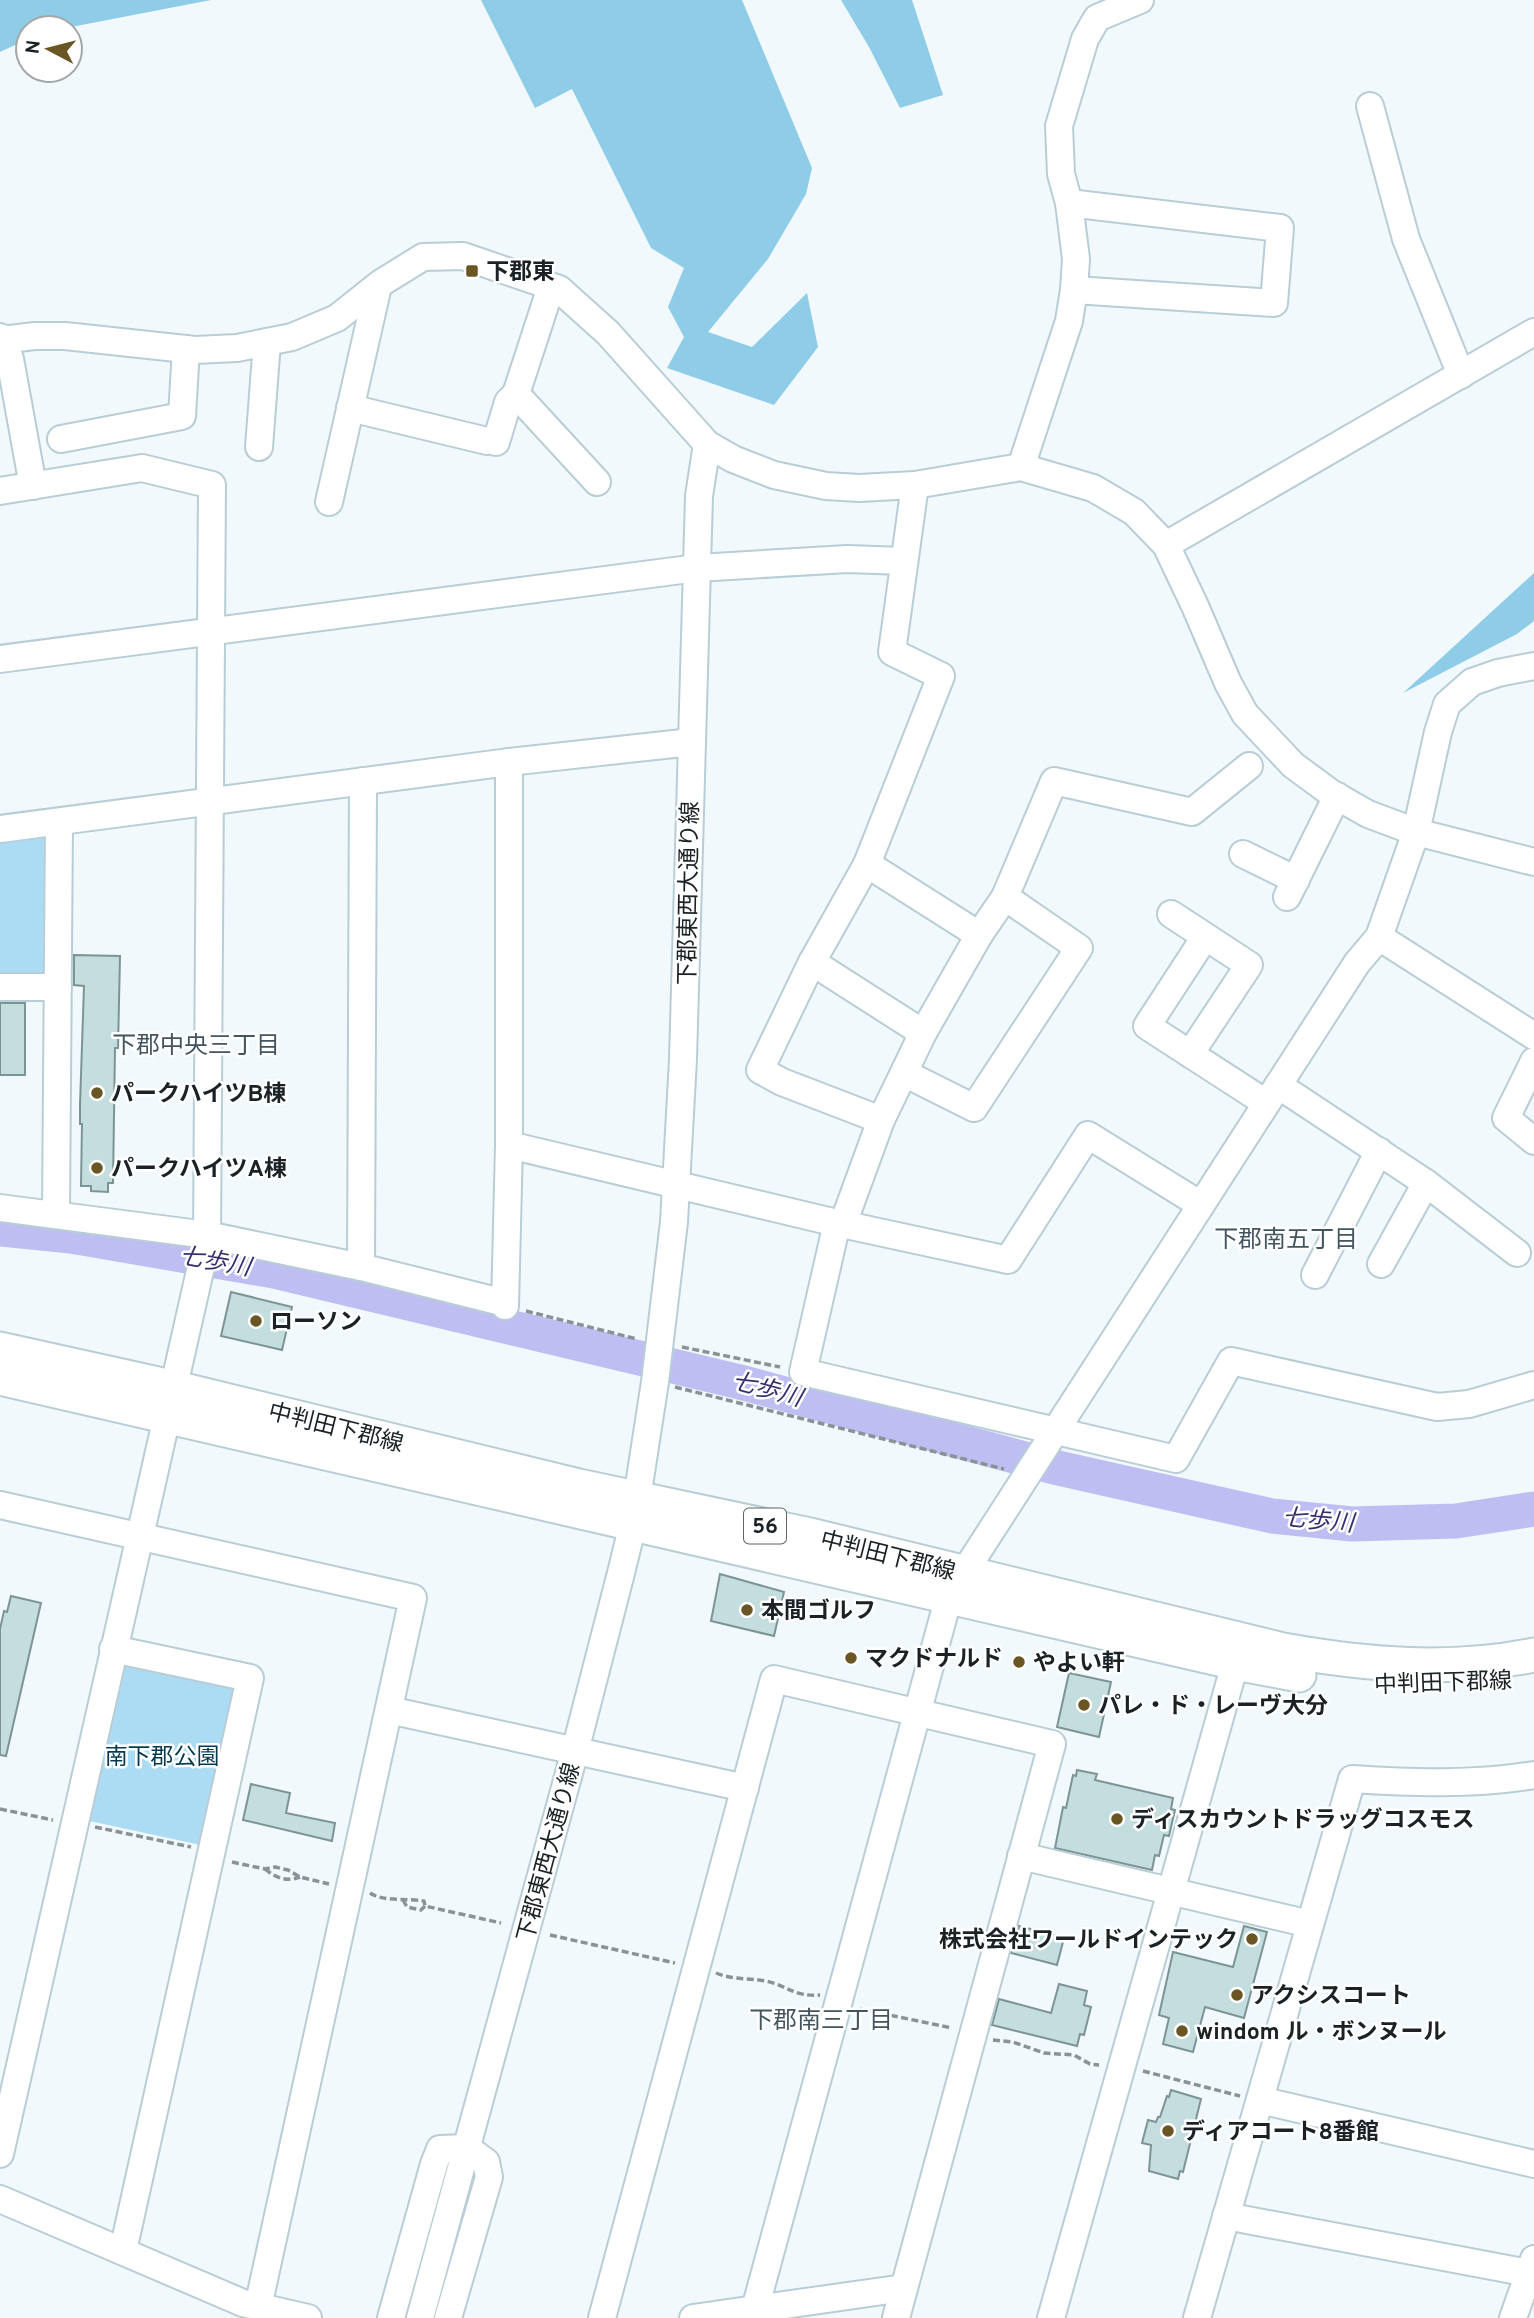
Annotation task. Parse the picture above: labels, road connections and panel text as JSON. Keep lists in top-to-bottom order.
{
  "streets": {
    "main road": ["中判田下郡線", "56"],
    "street": ["下郡東西大通り線"]
  },
  "crossings": [
    ["下郡東西大通り線", "中判田下郡線"]
  ],
  "districts": ["下郡中央三丁目", "下郡南五丁目", "下郡南三丁目"],
  "water": ["七歩川"],
  "parks": ["南下郡公園"],
  "places": {
    "transit": ["下郡東"],
    "other": [
      "パークハイツB棟",
      "パークハイツA棟",
      "ローソン",
      "本間ゴルフ",
      "マクドナルド",
      "やよい軒",
      "パレ・ド・レーヴ大分",
      "ディスカウントドラッグコスモス",
      "株式会社ワールドインテック",
      "アクシスコート",
      "windom ル・ボンヌール",
      "ディアコート8番館"
    ]
  },
  "north": "left"
}
